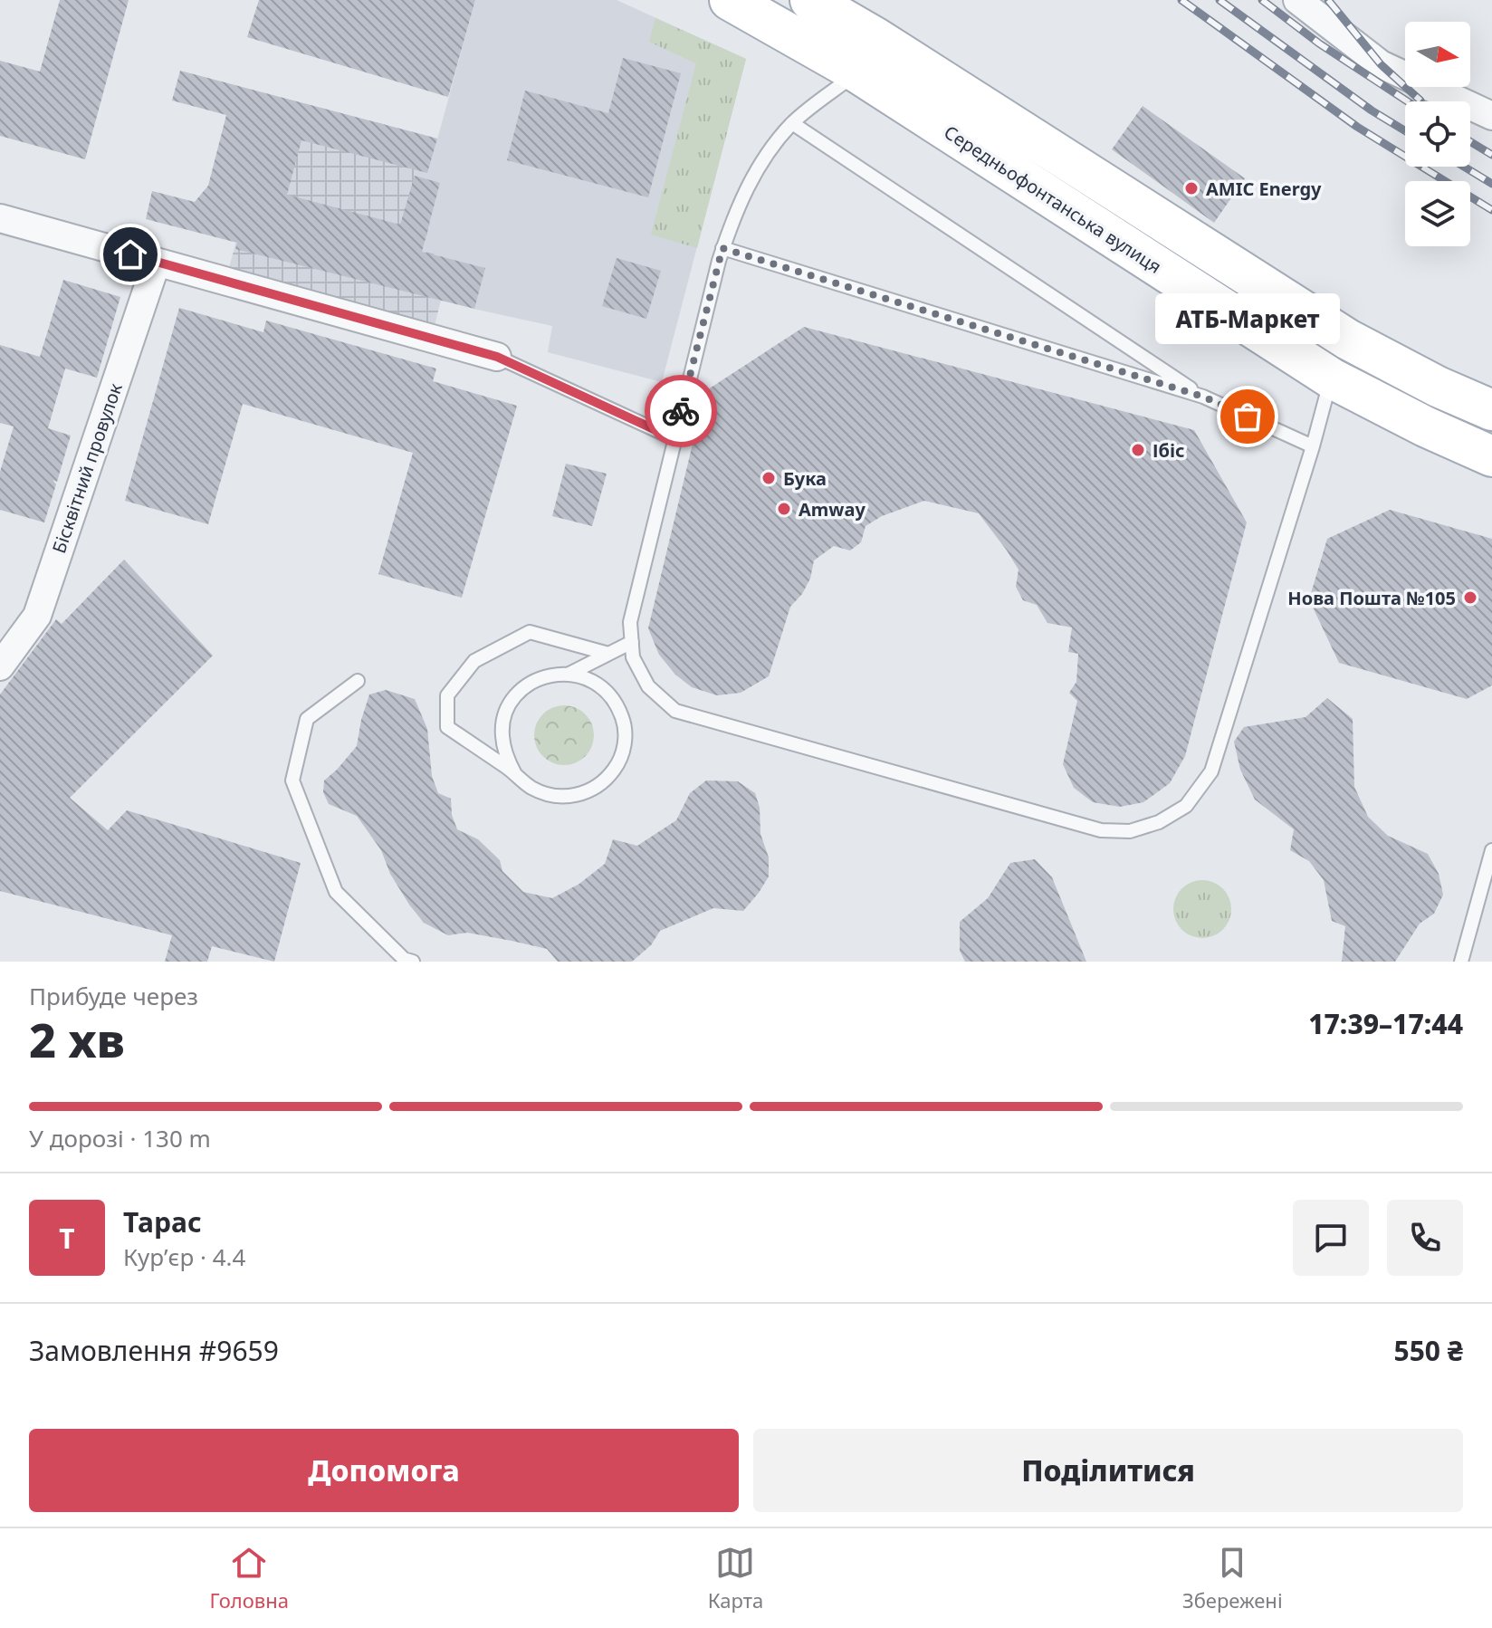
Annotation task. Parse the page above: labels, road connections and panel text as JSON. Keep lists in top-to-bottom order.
{
  "streets": {
    "main road": ["Середньофонтанська вулиця"],
    "street": ["Бісквітний провулок"]
  },
  "places": [
    "AMIC Energy",
    "АТБ-Маркет",
    "Ібіс",
    "Бука",
    "Amway",
    "Нова Пошта №105"
  ],
  "north": "right",
  "page": {
    "bubble": "АТБ-Маркет",
    "heading": ["2 хв", "Прибуде через", "17:39–17:44"],
    "panel": [
      "Тарас",
      "Кур’єр · 4.4",
      "Замовлення #9659",
      "550 ₴"
    ],
    "bar": "У дорозі · 130 m",
    "round": "Т",
    "buttons": ["Допомога", "Поділитися"],
    "tabs": ["Головна", "Карта", "Збережені"]
  }
}
